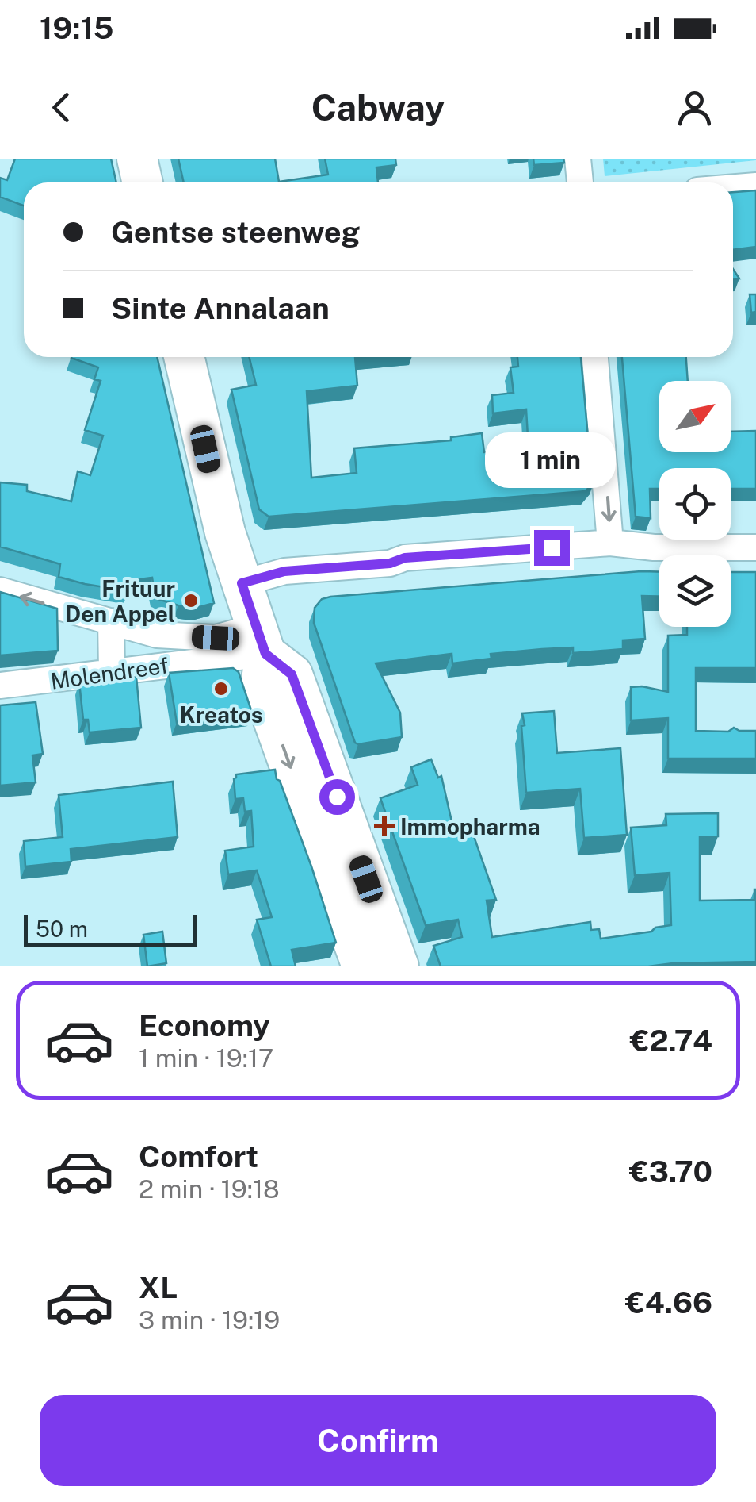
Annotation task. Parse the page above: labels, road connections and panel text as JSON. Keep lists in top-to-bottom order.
{
  "streets": {
    "street": ["Molendreef"]
  },
  "places": {
    "other": ["Frituur Den Appel", "Kreatos"],
    "health": ["Immopharma"]
  },
  "scale_bar": "50 m",
  "north": "top right",
  "page": {
    "status": "19:15",
    "header": "Cabway",
    "banner": ["Gentse steenweg", "Sinte Annalaan"],
    "bubble": "1 min",
    "scale": "50 m",
    "list": [
      {
        "name": "Economy",
        "note": "1 min · 19:17",
        "value": "€2.74"
      },
      {
        "name": "Comfort",
        "note": "2 min · 19:18",
        "value": "€3.70"
      },
      {
        "name": "XL",
        "note": "3 min · 19:19",
        "value": "€4.66"
      }
    ],
    "buttons": "Confirm"
  }
}
